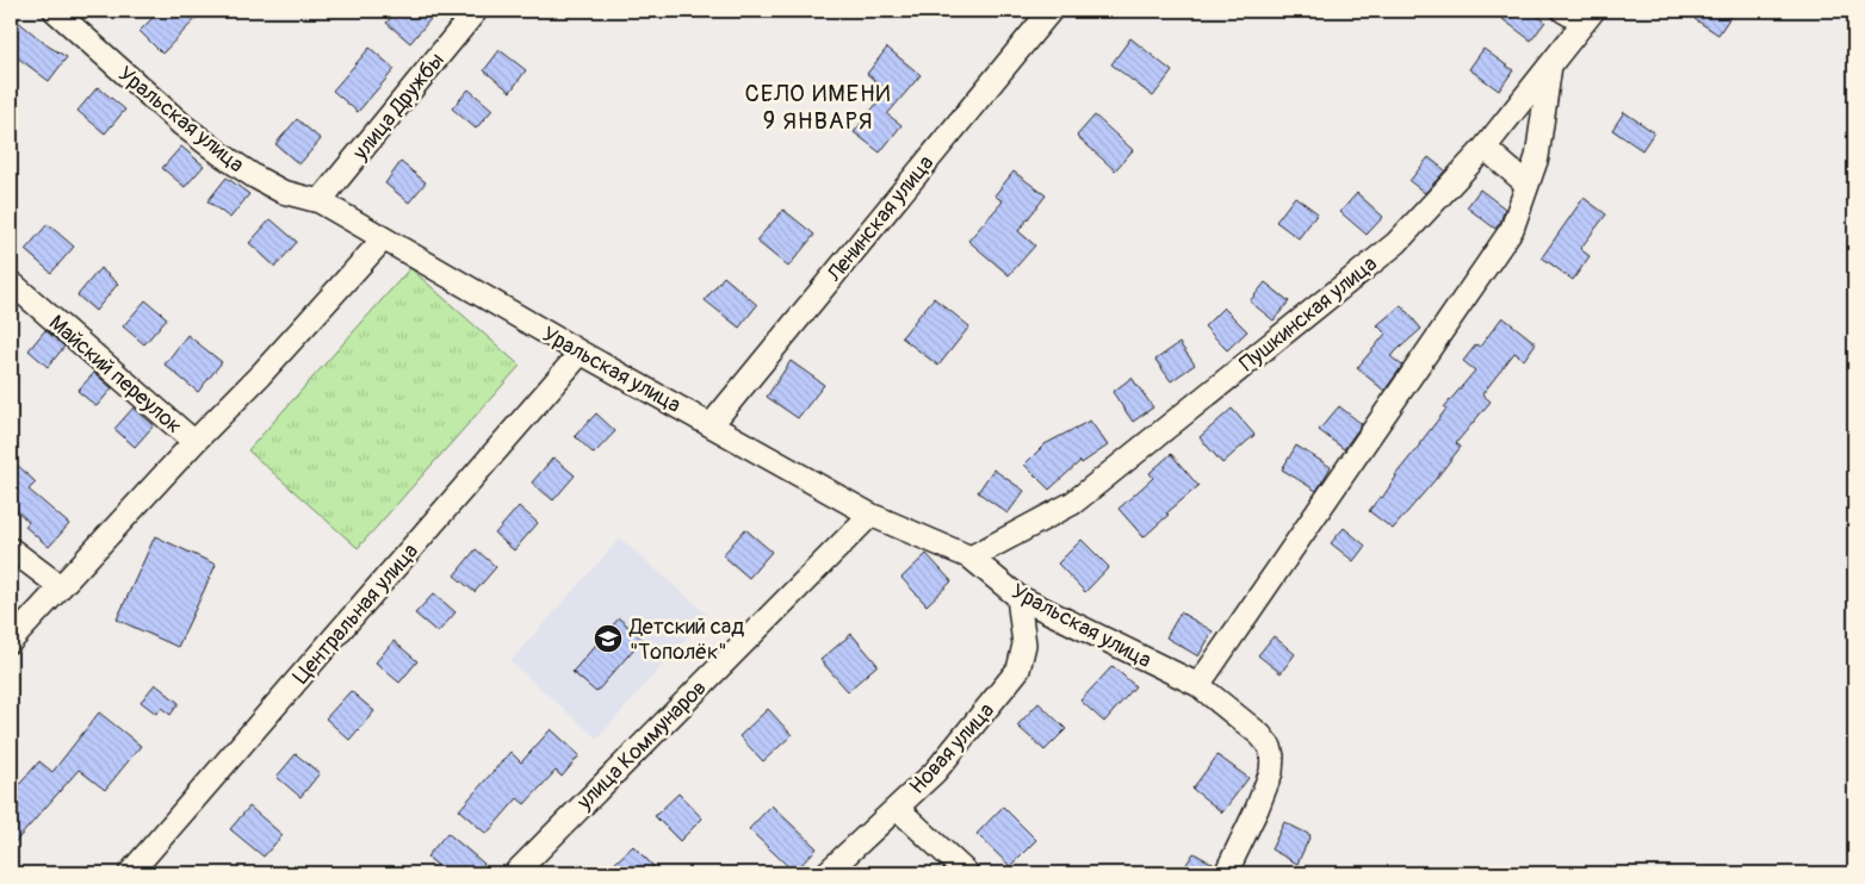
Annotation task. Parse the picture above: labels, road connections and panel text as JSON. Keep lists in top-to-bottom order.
{
  "streets": {
    "street": [
      "улица Дружбы",
      "Уральская улица",
      "Ленинская улица",
      "Пушкинская улица",
      "Майский переулок",
      "Центральная улица",
      "улица Коммунаров",
      "Новая улица"
    ]
  },
  "crossings": [
    ["улица Дружбы", "Уральская улица"],
    ["Уральская улица", "Ленинская улица"],
    ["Уральская улица", "Пушкинская улица"],
    ["Уральская улица", "Центральная улица"],
    ["Уральская улица", "улица Коммунаров"],
    ["Уральская улица", "Новая улица"]
  ],
  "districts": ["СЕЛО ИМЕНИ 9 ЯНВАРЯ"],
  "places": {
    "school or university": ["Детский сад \"Тополёк\""]
  }
}
